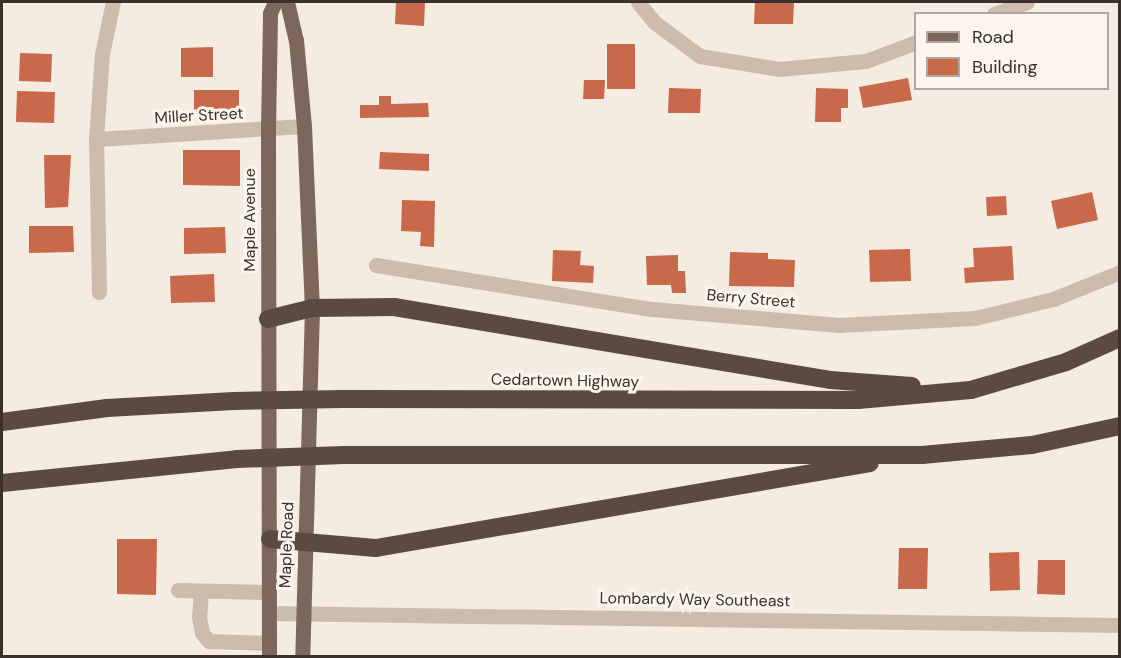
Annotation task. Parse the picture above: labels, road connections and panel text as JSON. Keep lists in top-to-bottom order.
{
  "streets": {
    "highway": ["Cedartown Highway"],
    "main road": ["Maple Avenue", "Maple Road"],
    "street": ["Miller Street", "Berry Street", "Lombardy Way Southeast"]
  },
  "crossings": [
    ["Miller Street", "Maple Avenue"],
    ["Maple Avenue", "Maple Road"],
    ["Maple Road", "Lombardy Way Southeast"]
  ],
  "legend": ["Road", "Building"]
}
